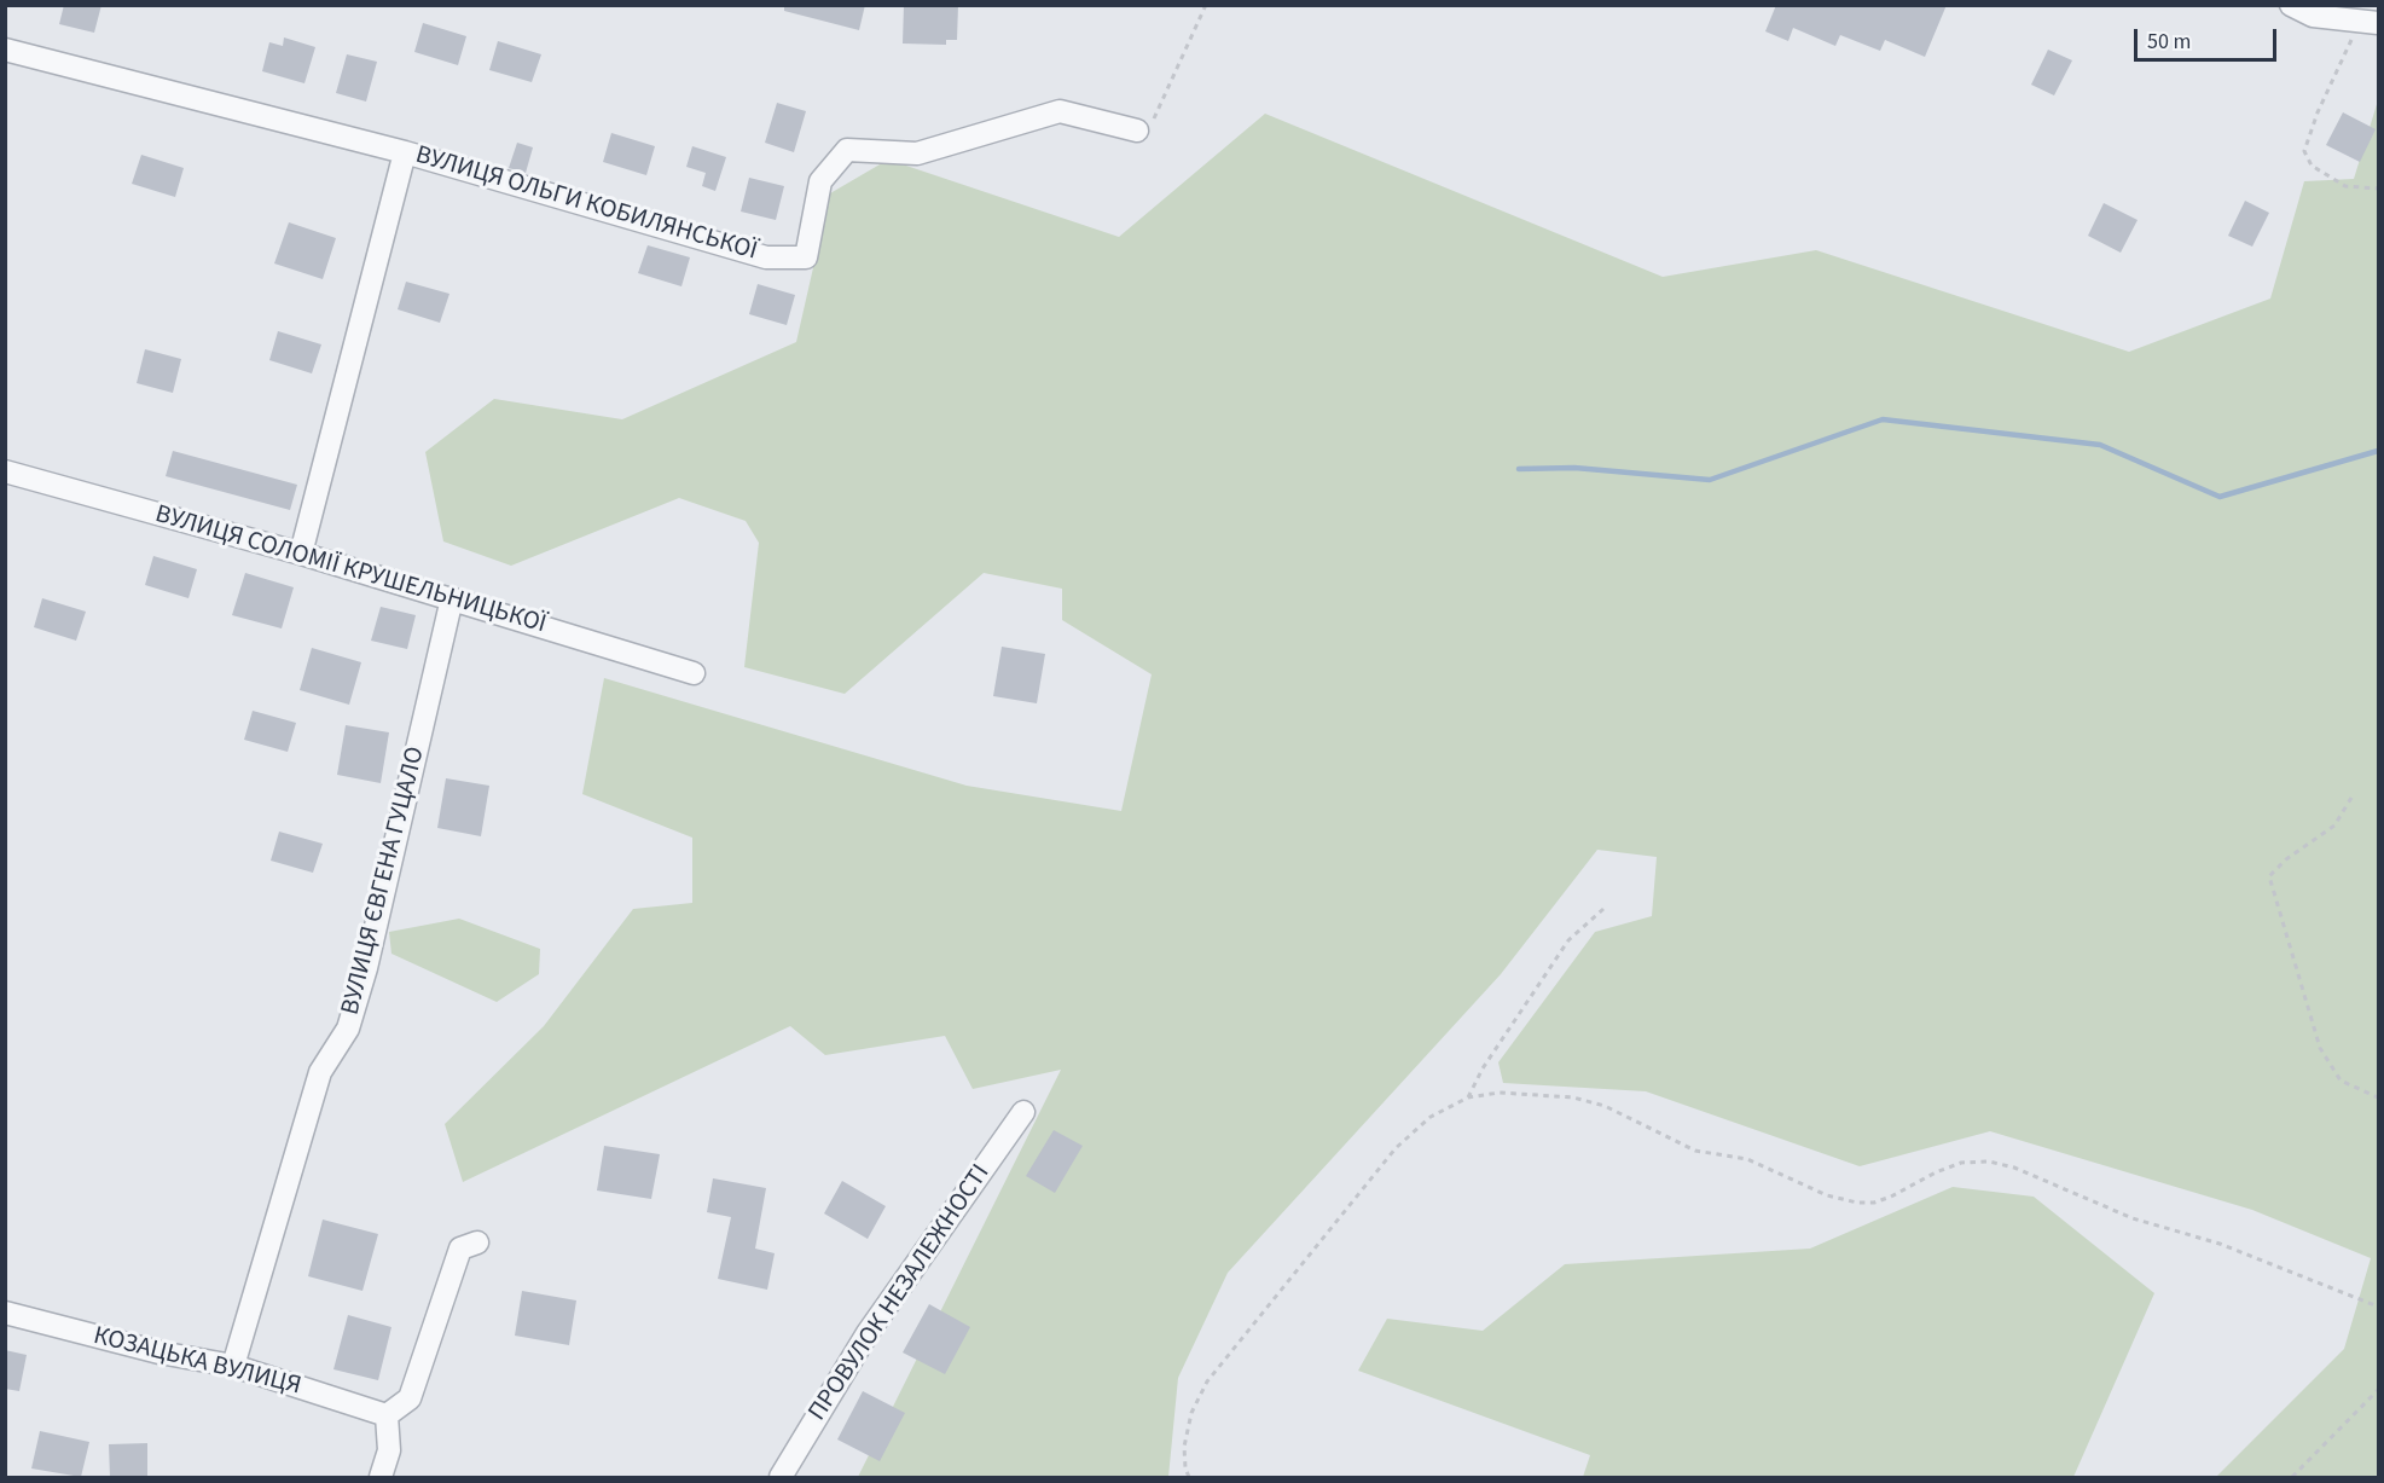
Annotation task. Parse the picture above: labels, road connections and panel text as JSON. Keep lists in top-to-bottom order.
{
  "streets": {
    "street": [
      "ВУЛИЦЯ ОЛЬГИ КОБИЛЯНСЬКОЇ",
      "ВУЛИЦЯ СОЛОМІЇ КРУШЕЛЬНИЦЬКОЇ",
      "ВУЛИЦЯ ЄВГЕНА ГУЦАЛО",
      "ПРОВУЛОК НЕЗАЛЕЖНОСТІ",
      "КОЗАЦЬКА ВУЛИЦЯ"
    ]
  },
  "crossings": [
    ["ВУЛИЦЯ СОЛОМІЇ КРУШЕЛЬНИЦЬКОЇ", "ВУЛИЦЯ ЄВГЕНА ГУЦАЛО"],
    ["ВУЛИЦЯ ЄВГЕНА ГУЦАЛО", "КОЗАЦЬКА ВУЛИЦЯ"]
  ],
  "scale_bar": "50 m"
}
